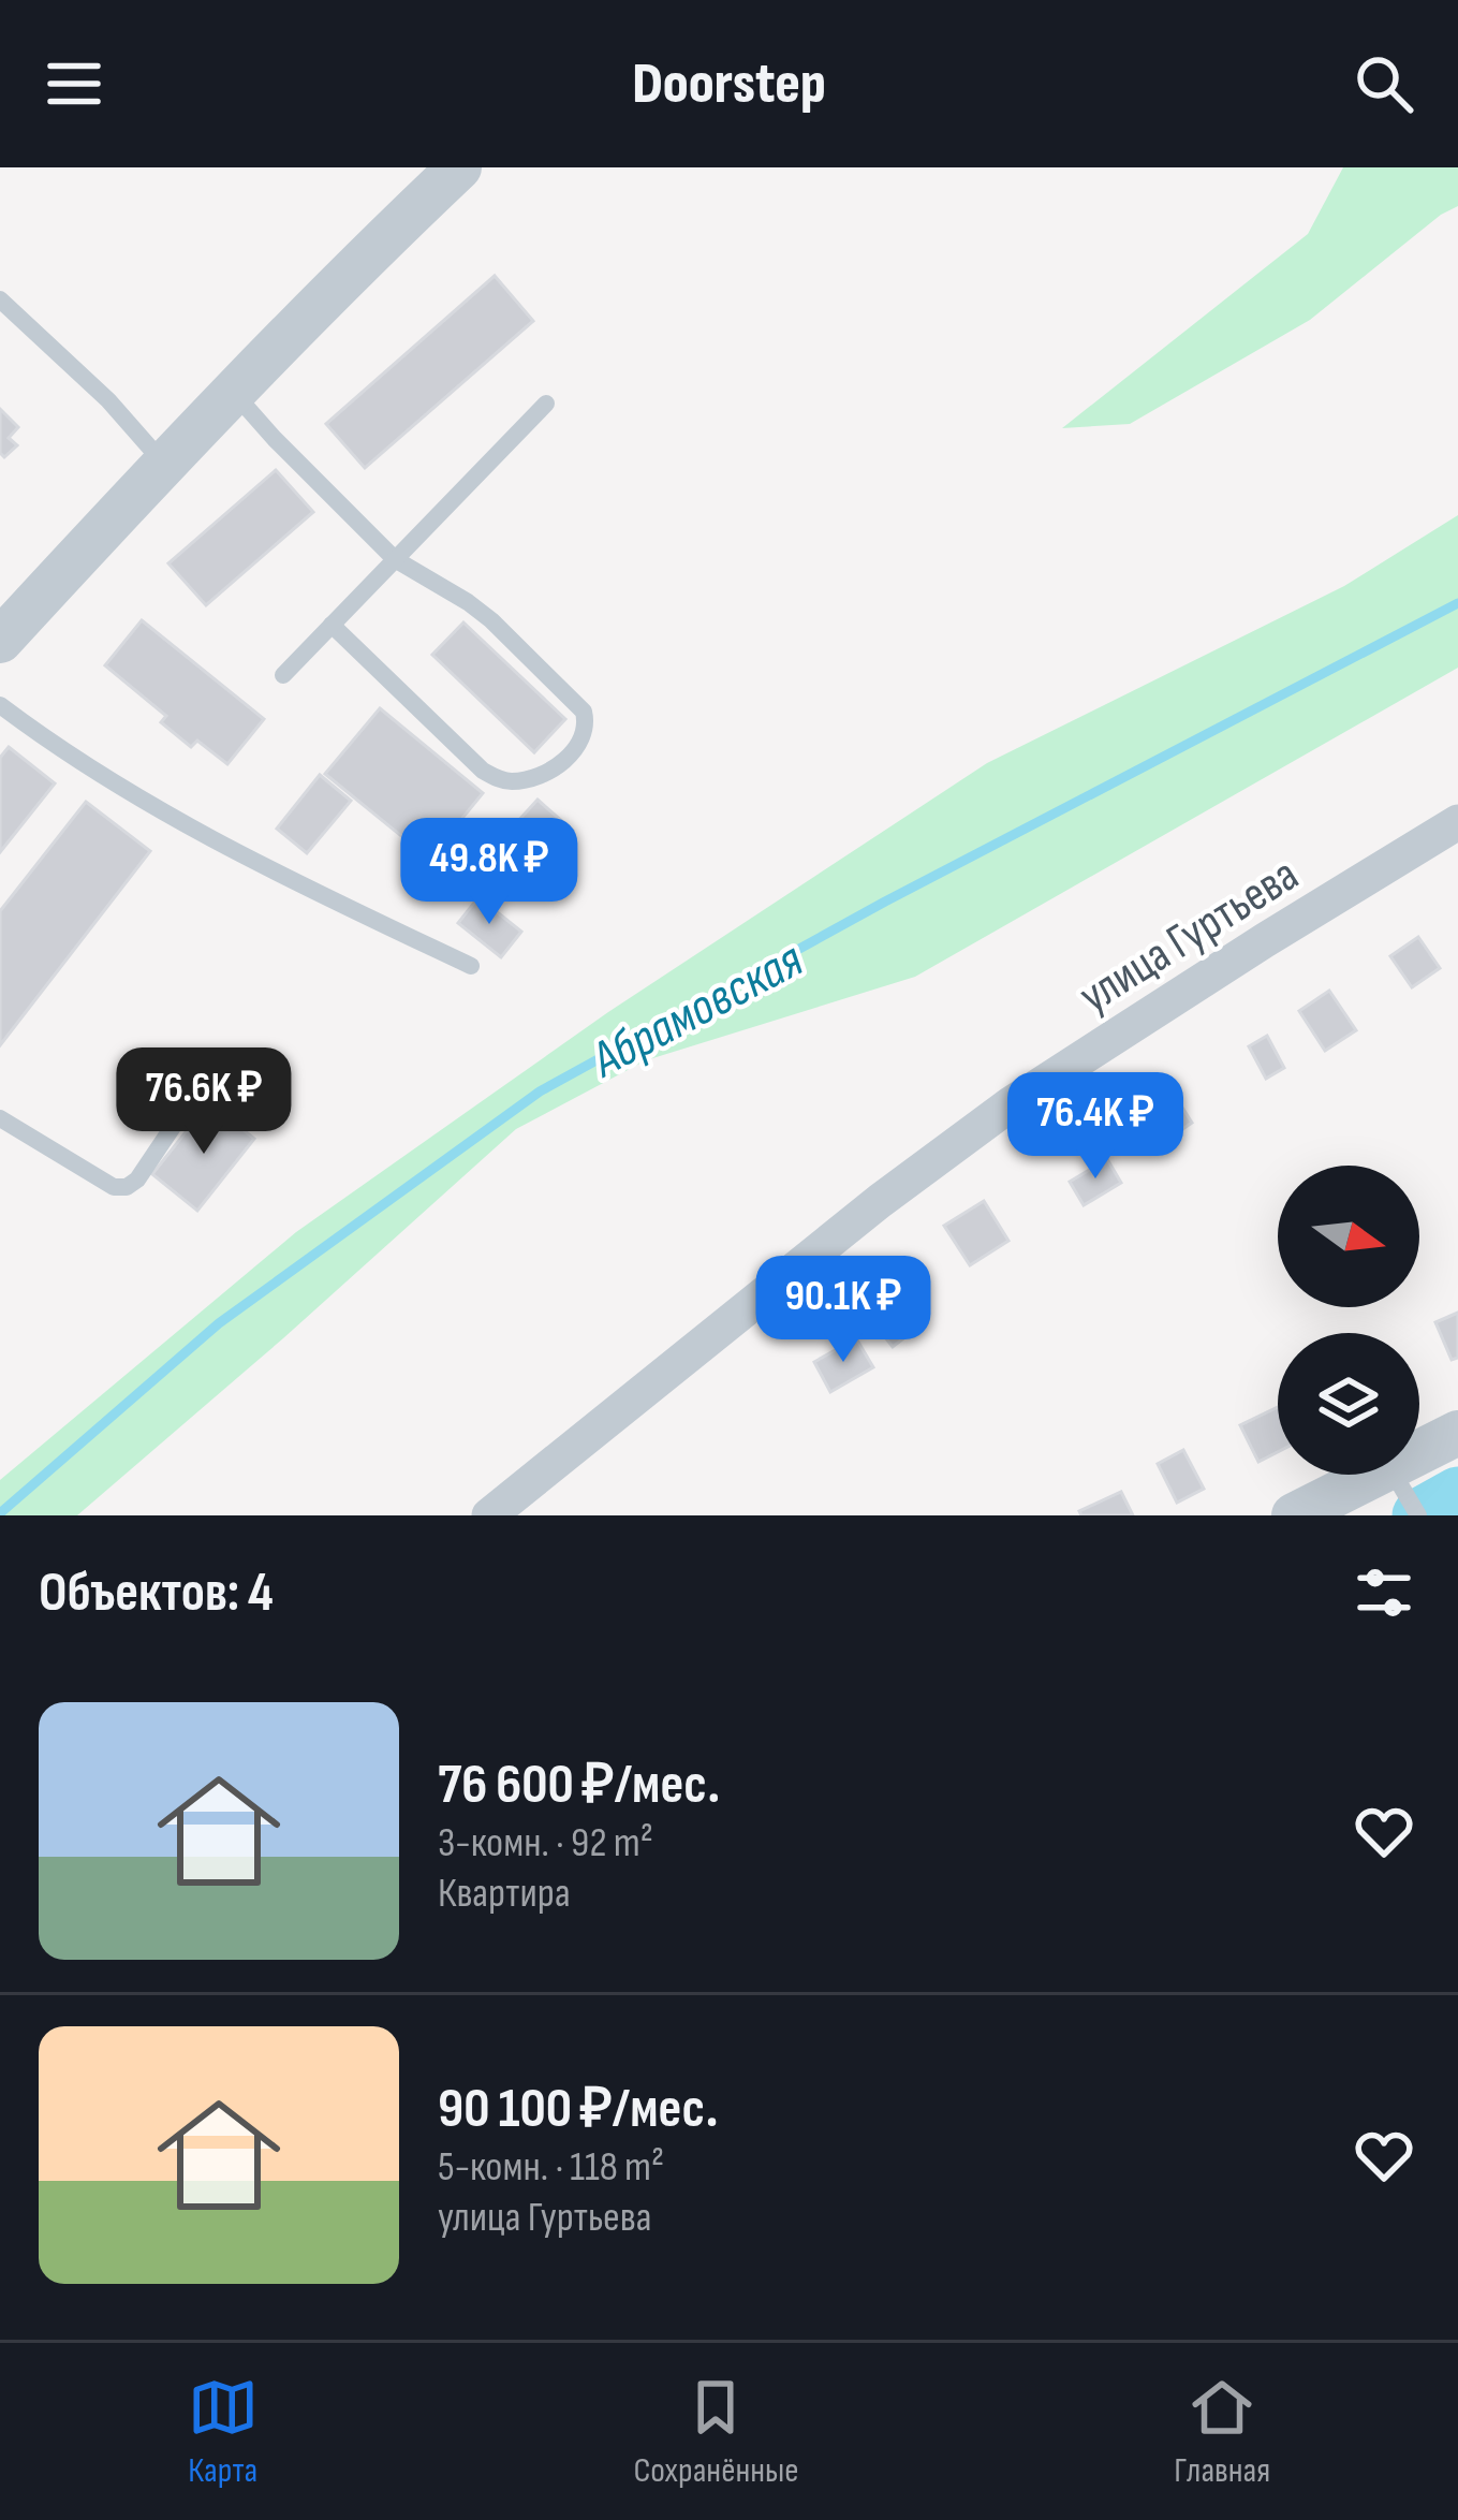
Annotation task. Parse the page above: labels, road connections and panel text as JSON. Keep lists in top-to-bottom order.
{
  "streets": {
    "street": ["улица Гуртьева"]
  },
  "water": ["Абрамовская"],
  "north": "right",
  "page": {
    "header": "Doorstep",
    "price": [
      "49.8K ₽",
      "76.6K ₽",
      "76.4K ₽",
      "90.1K ₽"
    ],
    "heading": "Объектов: 4",
    "list": [
      {
        "name": "76 600 ₽/мес.",
        "note": "3-комн. · 92 m² · Квартира"
      },
      {
        "name": "90 100 ₽/мес.",
        "note": "5-комн. · 118 m² · улица Гуртьева"
      }
    ],
    "tabs": ["Карта", "Сохранённые", "Главная"]
  }
}
